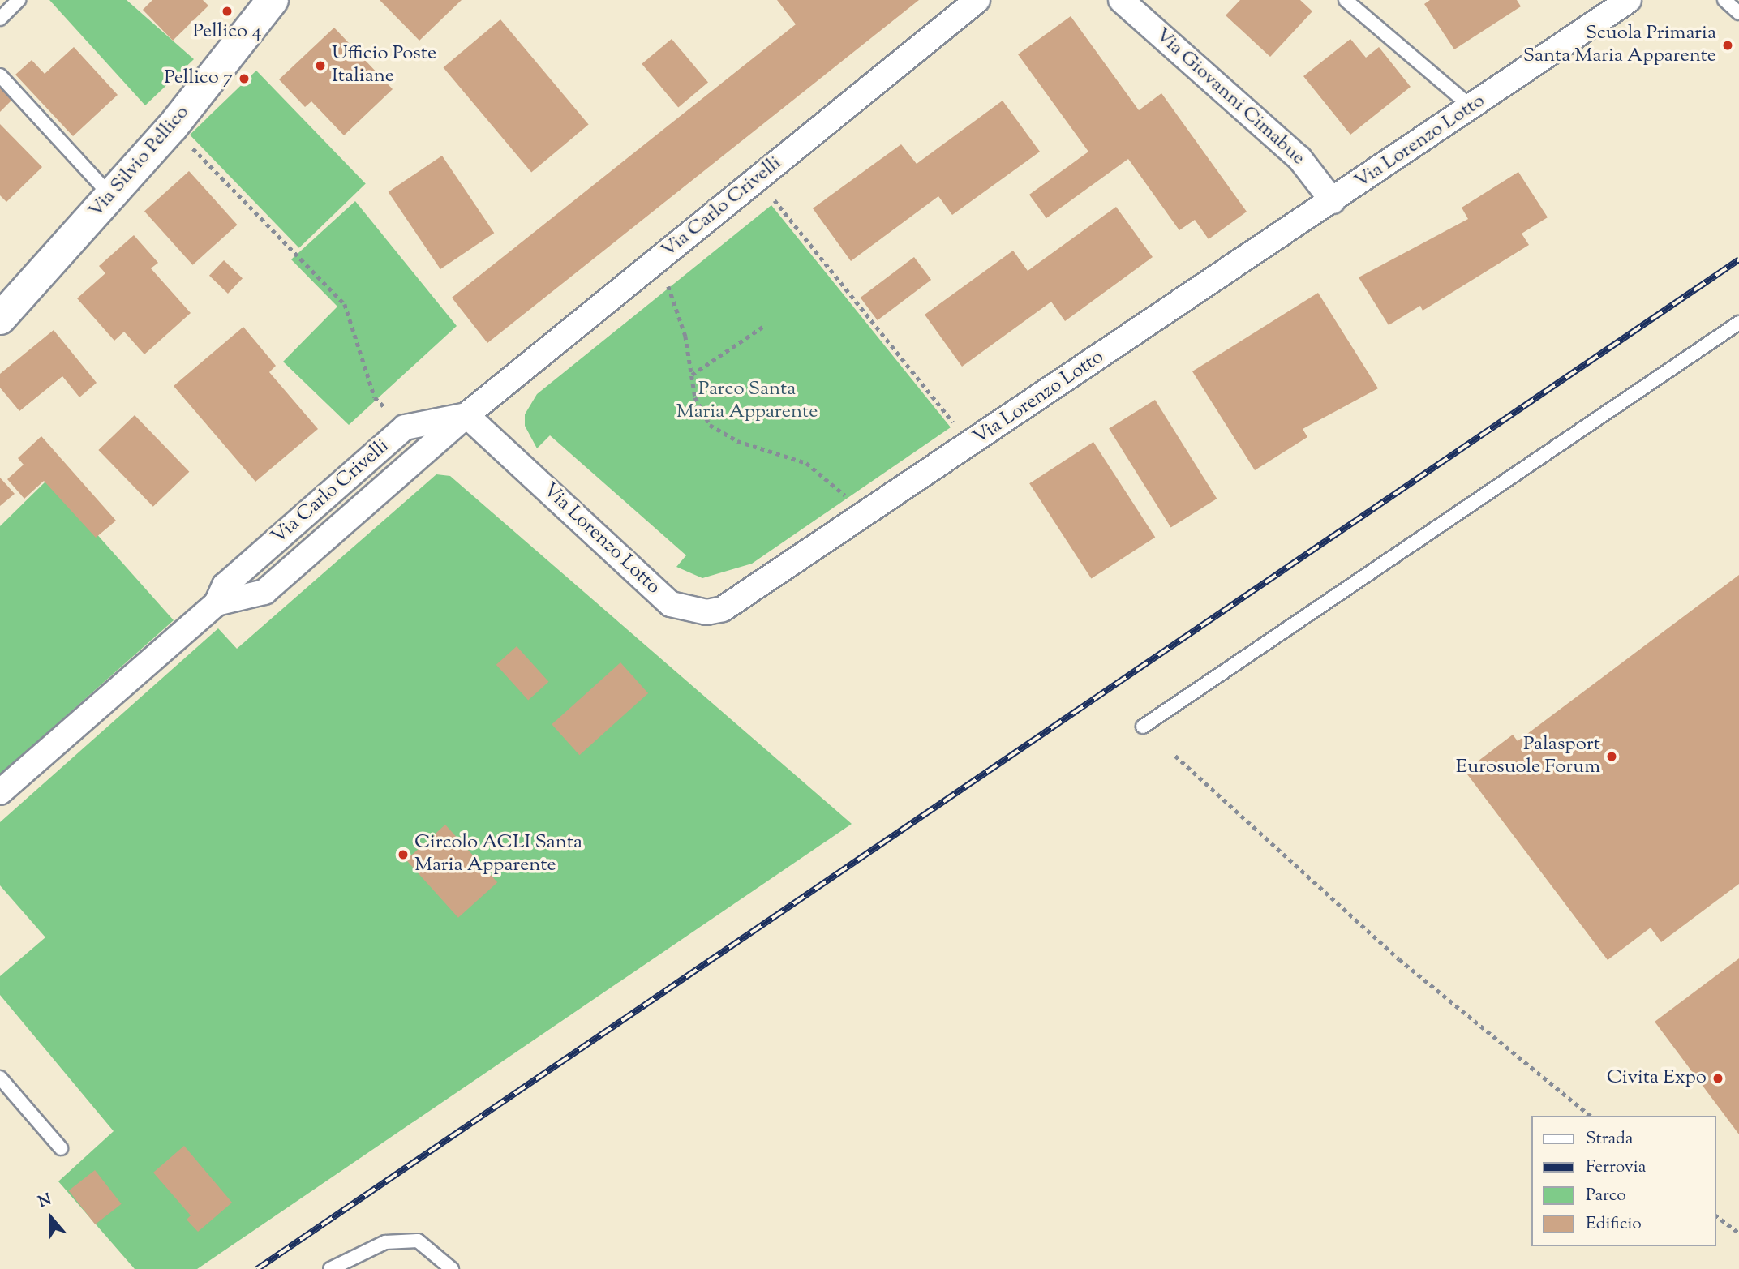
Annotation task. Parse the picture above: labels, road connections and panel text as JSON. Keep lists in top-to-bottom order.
{
  "streets": {
    "main road": ["Via Silvio Pellico"],
    "street": ["Via Giovanni Cimabue", "Via Lorenzo Lotto", "Via Carlo Crivelli"]
  },
  "crossings": [
    ["Via Giovanni Cimabue", "Via Lorenzo Lotto"],
    ["Via Lorenzo Lotto", "Via Carlo Crivelli"]
  ],
  "parks": ["Parco Santa Maria Apparente"],
  "places": [
    "Pellico 4",
    "Scuola Primaria Santa Maria Apparente",
    "Ufficio Poste Italiane",
    "Pellico 7",
    "Palasport Eurosuole Forum",
    "Circolo ACLI Santa Maria Apparente",
    "Civita Expo"
  ],
  "legend": [
    "Strada",
    "Ferrovia",
    "Parco",
    "Edificio"
  ],
  "north": "top"
}
